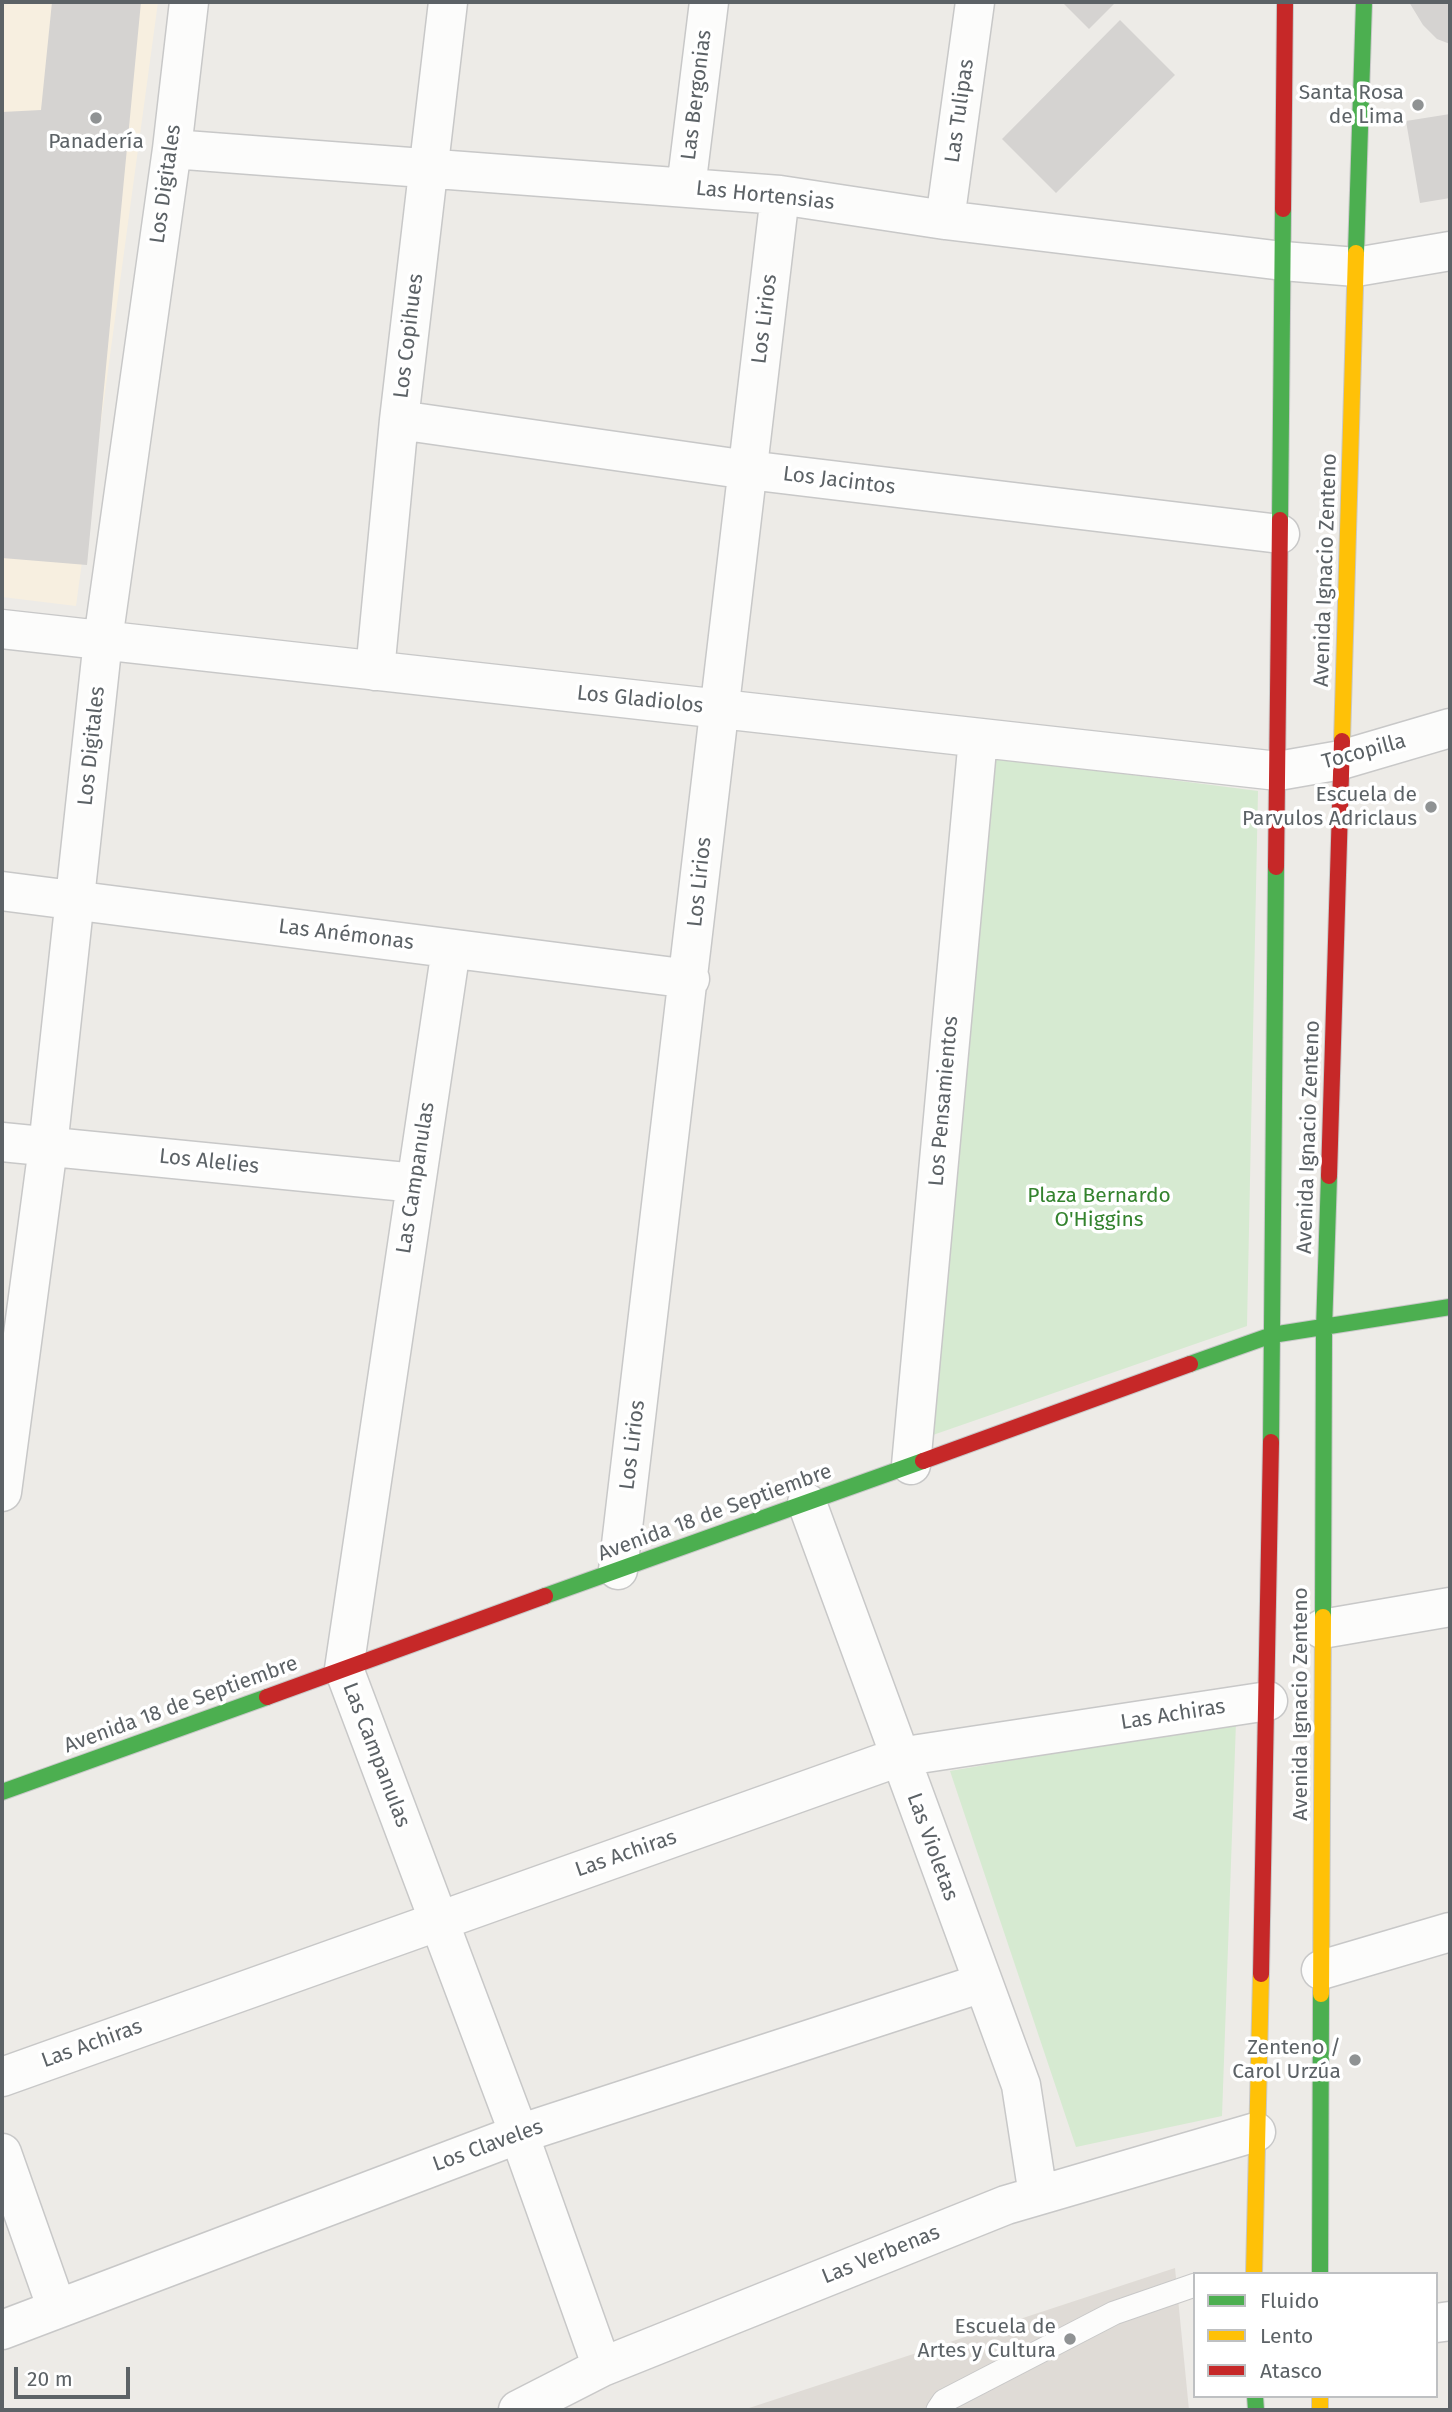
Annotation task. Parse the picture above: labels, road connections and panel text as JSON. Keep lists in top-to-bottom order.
{
  "streets": {
    "main road": ["Avenida Ignacio Zenteno", "Avenida 18 de Septiembre"],
    "street": [
      "Las Bergonias",
      "Las Tulipas",
      "Los Digitales",
      "Las Hortensias",
      "Los Lirios",
      "Los Copihues",
      "Los Jacintos",
      "Los Gladiolos",
      "Tocopilla",
      "Las Anémonas",
      "Los Pensamientos",
      "Los Alelies",
      "Las Campanulas",
      "Las Achiras",
      "Las Violetas",
      "Los Claveles",
      "Las Verbenas"
    ]
  },
  "crossings": [
    ["Las Bergonias", "Las Hortensias"],
    ["Las Tulipas", "Las Hortensias"],
    ["Los Digitales", "Las Hortensias"],
    ["Los Digitales", "Los Gladiolos"],
    ["Los Digitales", "Las Anémonas"],
    ["Los Digitales", "Los Alelies"],
    ["Las Hortensias", "Los Lirios"],
    ["Las Hortensias", "Los Copihues"],
    ["Las Hortensias", "Avenida Ignacio Zenteno"],
    ["Los Lirios", "Los Jacintos"],
    ["Los Lirios", "Los Gladiolos"],
    ["Los Lirios", "Las Anémonas"],
    ["Los Lirios", "Avenida 18 de Septiembre"],
    ["Los Copihues", "Los Jacintos"],
    ["Los Copihues", "Los Gladiolos"],
    ["Los Jacintos", "Avenida Ignacio Zenteno"],
    ["Avenida Ignacio Zenteno", "Los Gladiolos"],
    ["Avenida Ignacio Zenteno", "Tocopilla"],
    ["Avenida Ignacio Zenteno", "Avenida 18 de Septiembre"],
    ["Avenida Ignacio Zenteno", "Las Achiras"],
    ["Avenida Ignacio Zenteno", "Las Verbenas"],
    ["Los Gladiolos", "Tocopilla"],
    ["Los Gladiolos", "Los Pensamientos"],
    ["Las Anémonas", "Las Campanulas"],
    ["Los Pensamientos", "Avenida 18 de Septiembre"],
    ["Los Alelies", "Las Campanulas"],
    ["Las Campanulas", "Avenida 18 de Septiembre"],
    ["Las Campanulas", "Las Achiras"],
    ["Las Campanulas", "Los Claveles"],
    ["Las Campanulas", "Las Verbenas"],
    ["Avenida 18 de Septiembre", "Las Violetas"],
    ["Las Achiras", "Las Violetas"],
    ["Las Violetas", "Los Claveles"],
    ["Las Violetas", "Las Verbenas"]
  ],
  "parks": ["Plaza Bernardo O'Higgins"],
  "places": [
    "Santa Rosa de Lima",
    "Panadería",
    "Escuela de Parvulos Adriclaus",
    "Zenteno / Carol Urzúa",
    "Escuela de Artes y Cultura"
  ],
  "legend": ["Fluido", "Lento", "Atasco"],
  "scale_bar": "20 m"
}
